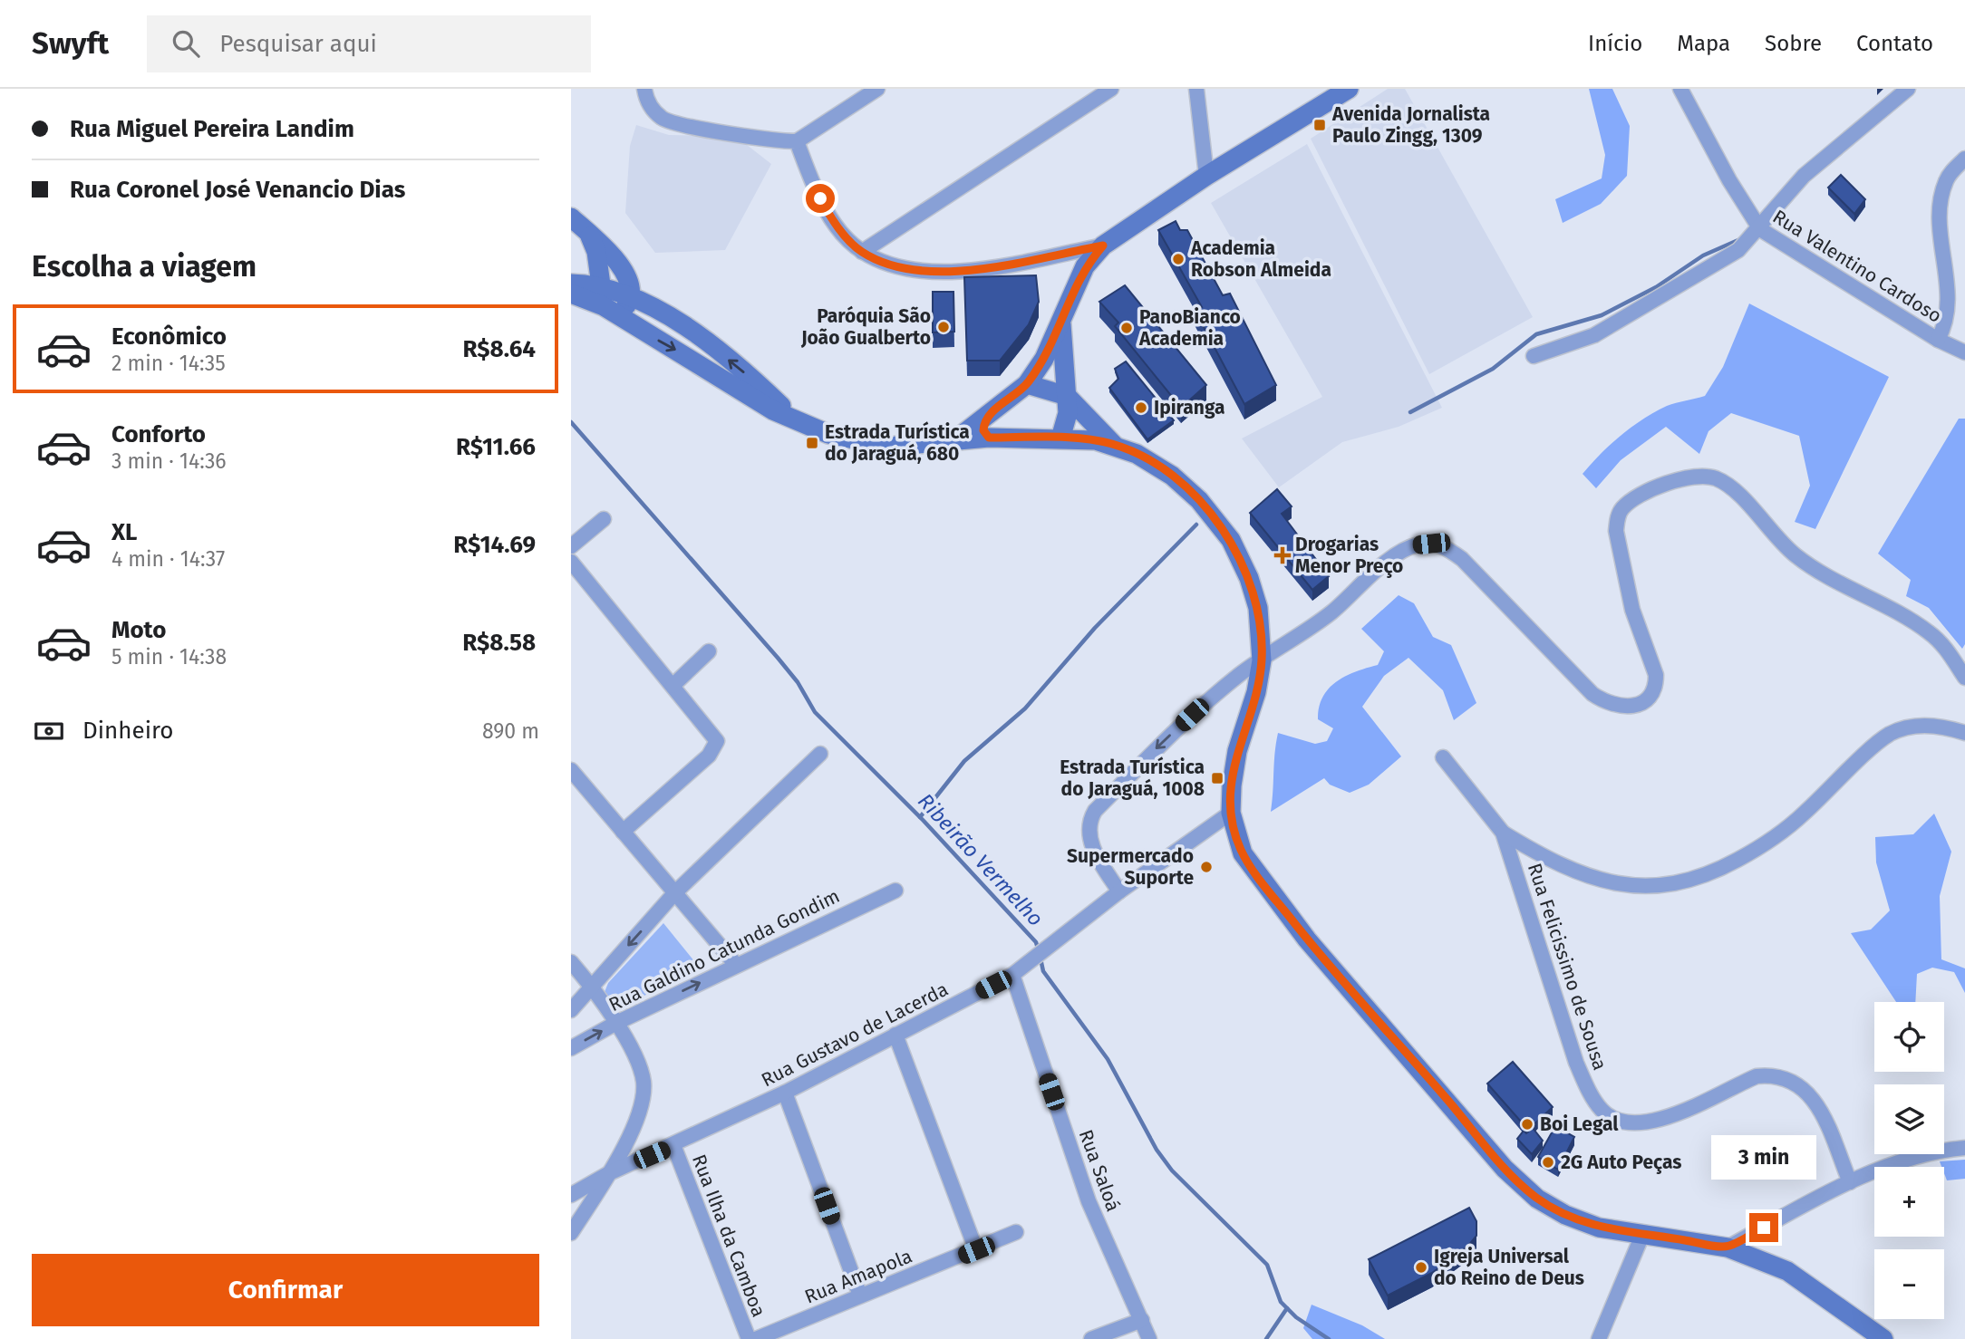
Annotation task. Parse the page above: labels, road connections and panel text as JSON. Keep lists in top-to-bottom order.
{
  "streets": {
    "street": [
      "Rua Valentino Cardoso",
      "Rua Galdino Catunda Gondim",
      "Rua Felicissimo de Sousa",
      "Rua Gustavo de Lacerda",
      "Rua Saloá",
      "Rua Ilha da Camboa",
      "Rua Amapola"
    ]
  },
  "crossings": [
    ["Rua Gustavo de Lacerda", "Rua Saloá"],
    ["Rua Gustavo de Lacerda", "Rua Ilha da Camboa"]
  ],
  "water": ["Ribeirão Vermelho"],
  "places": {
    "transit": ["Avenida Jornalista Paulo Zingg, 1309", "Estrada Turística do Jaraguá, 680", "Estrada Turística do Jaraguá, 1008"],
    "other": [
      "Academia Robson Almeida",
      "Paróquia São João Gualberto",
      "PanoBianco Academia",
      "Ipiranga",
      "Supermercado Suporte",
      "Boi Legal",
      "2G Auto Peças",
      "Igreja Universal do Reino de Deus"
    ],
    "health": ["Drogarias Menor Preço"]
  },
  "page": {
    "header": "Swyft",
    "search": "Pesquisar aqui",
    "nav": [
      "Início",
      "Mapa",
      "Sobre",
      "Contato"
    ],
    "banner": ["Rua Miguel Pereira Landim", "Rua Coronel José Venancio Dias"],
    "heading": "Escolha a viagem",
    "list": [
      {
        "name": "Econômico",
        "note": "2 min · 14:35",
        "value": "R$8.64"
      },
      {
        "name": "Conforto",
        "note": "3 min · 14:36",
        "value": "R$11.66"
      },
      {
        "name": "XL",
        "note": "4 min · 14:37",
        "value": "R$14.69"
      },
      {
        "name": "Moto",
        "note": "5 min · 14:38",
        "value": "R$8.58"
      }
    ],
    "pay": ["Dinheiro", "890 m"],
    "map_buttons": ["+", "−"],
    "bubble": "3 min",
    "buttons": "Confirmar"
  }
}
